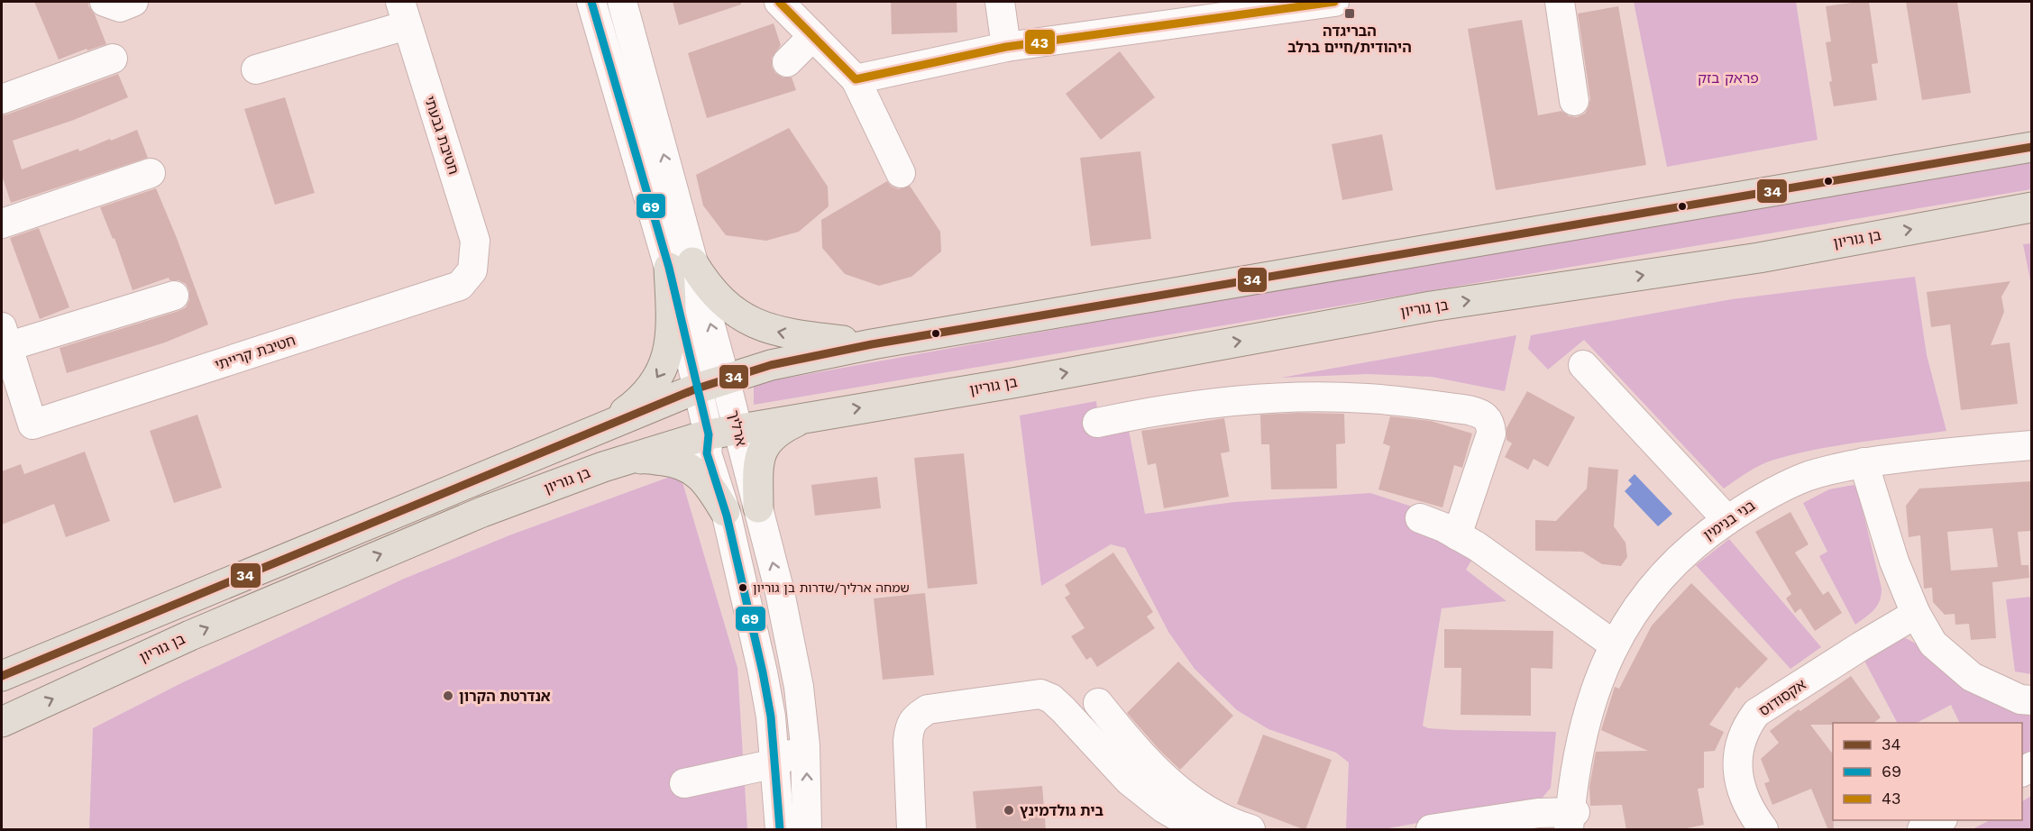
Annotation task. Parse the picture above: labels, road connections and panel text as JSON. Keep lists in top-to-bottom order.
{
  "streets": {
    "main road": ["בן גוריון"],
    "street": [
      "חטיבת גבעתי",
      "חטיבת קרייתי",
      "ארליך",
      "בני בנימין",
      "אקסודוס"
    ]
  },
  "crossings": [
    ["חטיבת גבעתי", "חטיבת קרייתי"],
    ["בן גוריון", "ארליך"]
  ],
  "parks": ["פראק בזק"],
  "places": {
    "transit": ["הבריגדה היהודית/חיים ברלב"],
    "other": ["שמחה ארליך/שדרות בן גוריון", "אנדרטת הקרון", "בית גולדמינץ"]
  },
  "lines": ["transit line 69", "transit line 43", "transit line 34"],
  "legend": ["34", "69", "43"]
}
